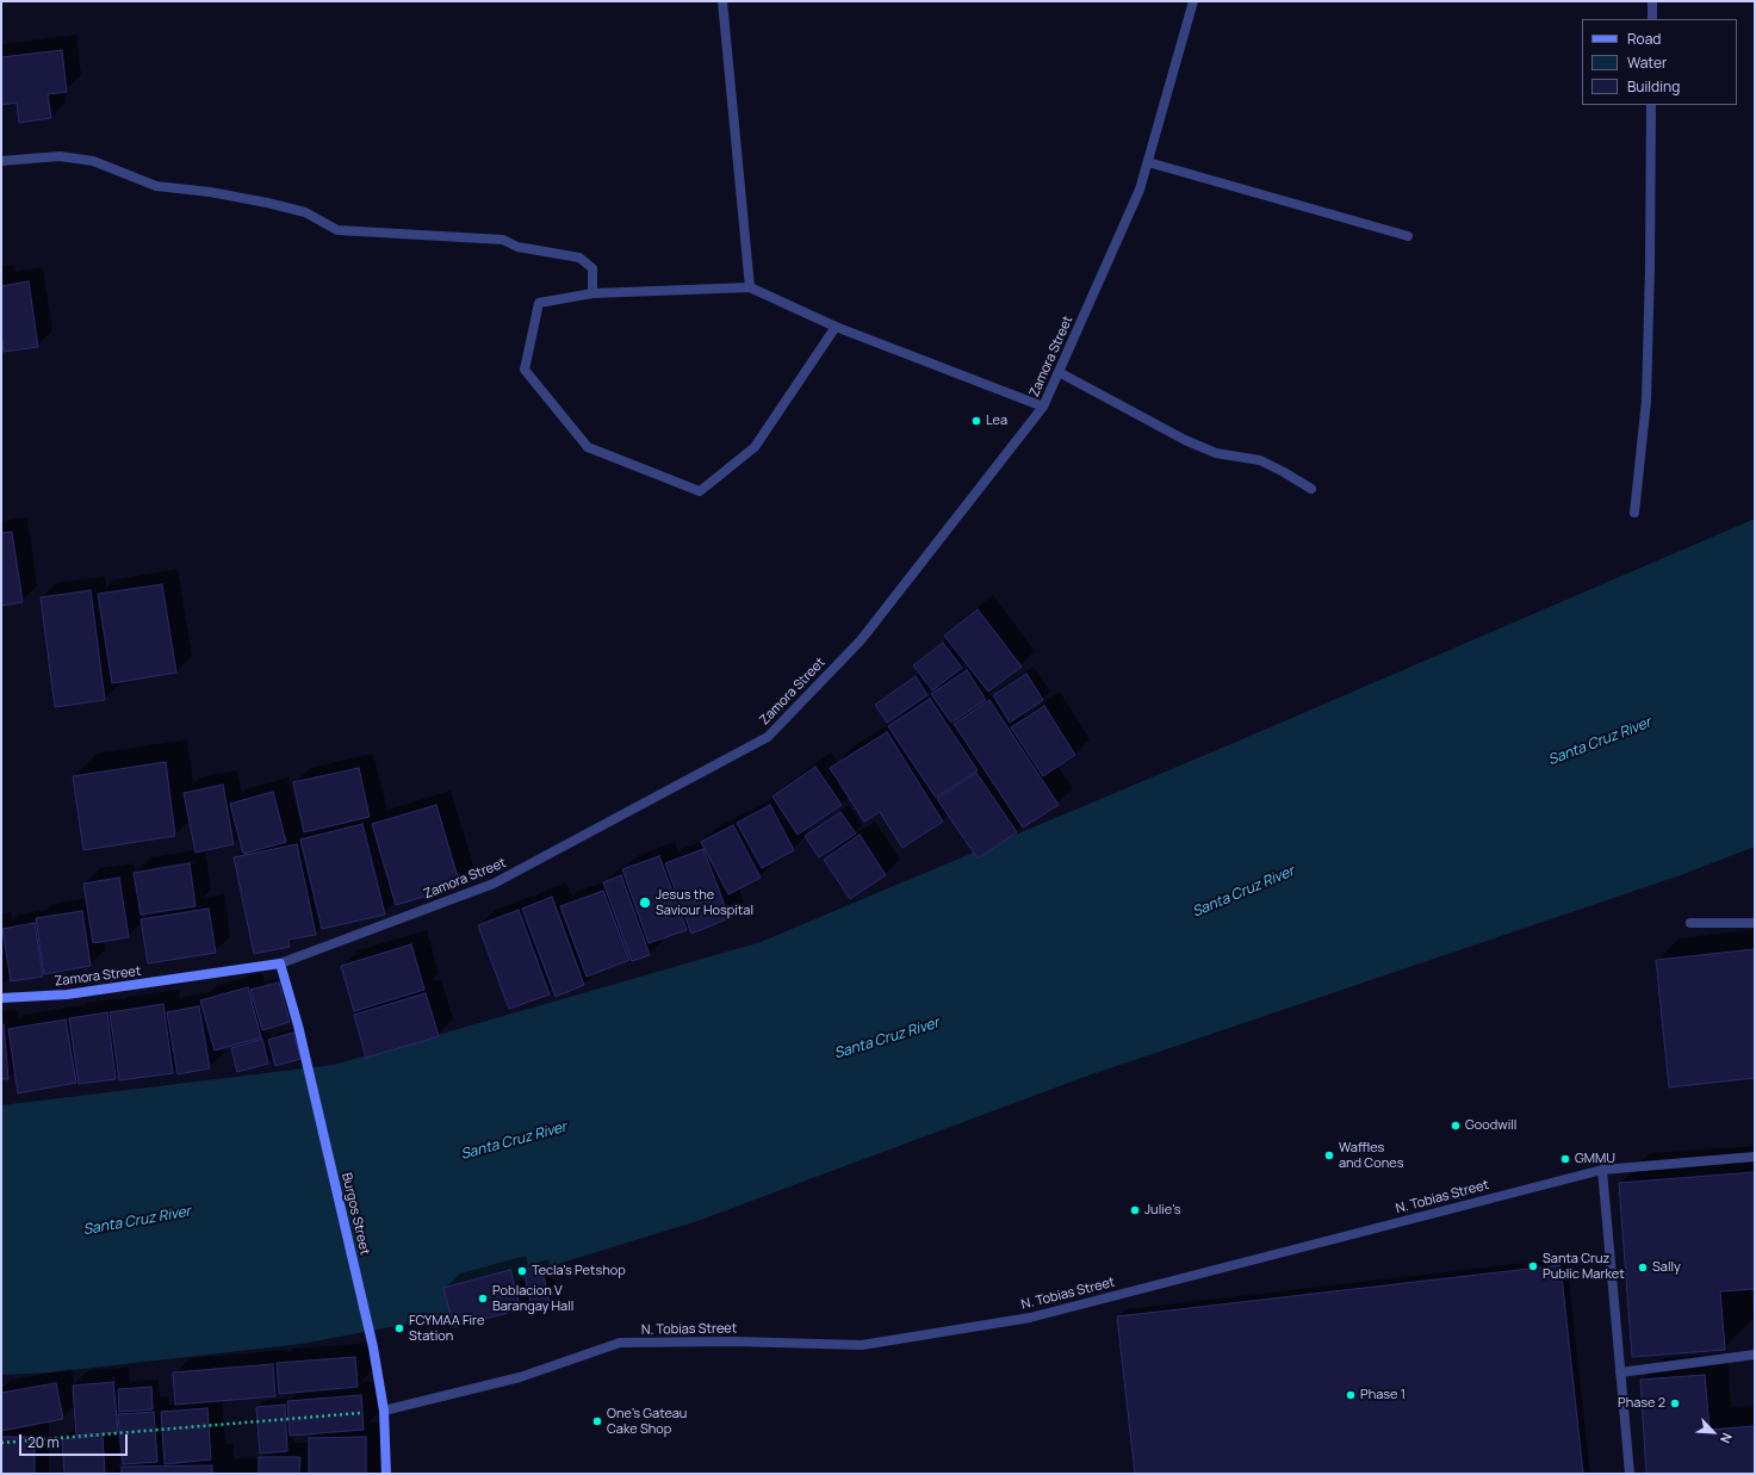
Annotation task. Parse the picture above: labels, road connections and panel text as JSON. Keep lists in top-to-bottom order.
{
  "streets": {
    "street": ["Zamora Street", "N. Tobias Street", "Burgos Street"]
  },
  "crossings": [
    ["Zamora Street", "Burgos Street"],
    ["N. Tobias Street", "Burgos Street"]
  ],
  "water": ["Santa Cruz River"],
  "places": [
    "Lea",
    "Jesus the Saviour Hospital",
    "Goodwill",
    "Waffles and Cones",
    "GMMU",
    "Julie's",
    "Santa Cruz Public Market",
    "Sally",
    "Tecla's Petshop",
    "Poblacion V Barangay Hall",
    "FCYMAA Fire Station",
    "Phase 1",
    "Phase 2",
    "One's Gateau Cake Shop"
  ],
  "legend": ["Road", "Water", "Building"],
  "scale_bar": "20 m",
  "north": "bottom right"
}
